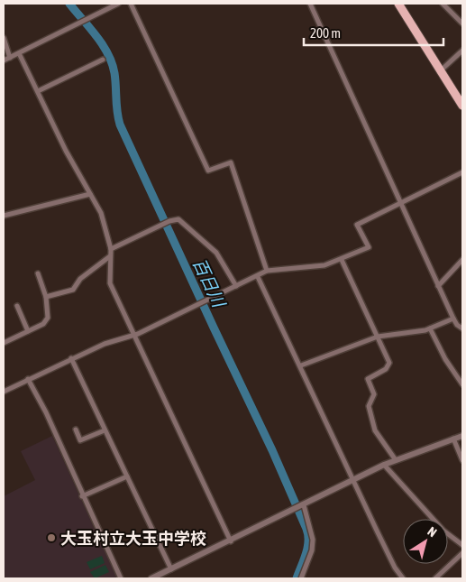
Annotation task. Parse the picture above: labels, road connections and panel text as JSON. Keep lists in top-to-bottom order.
{
  "water": ["百日川"],
  "places": ["大玉村立大玉中学校"],
  "scale_bar": "200 m",
  "north": "top right"
}
